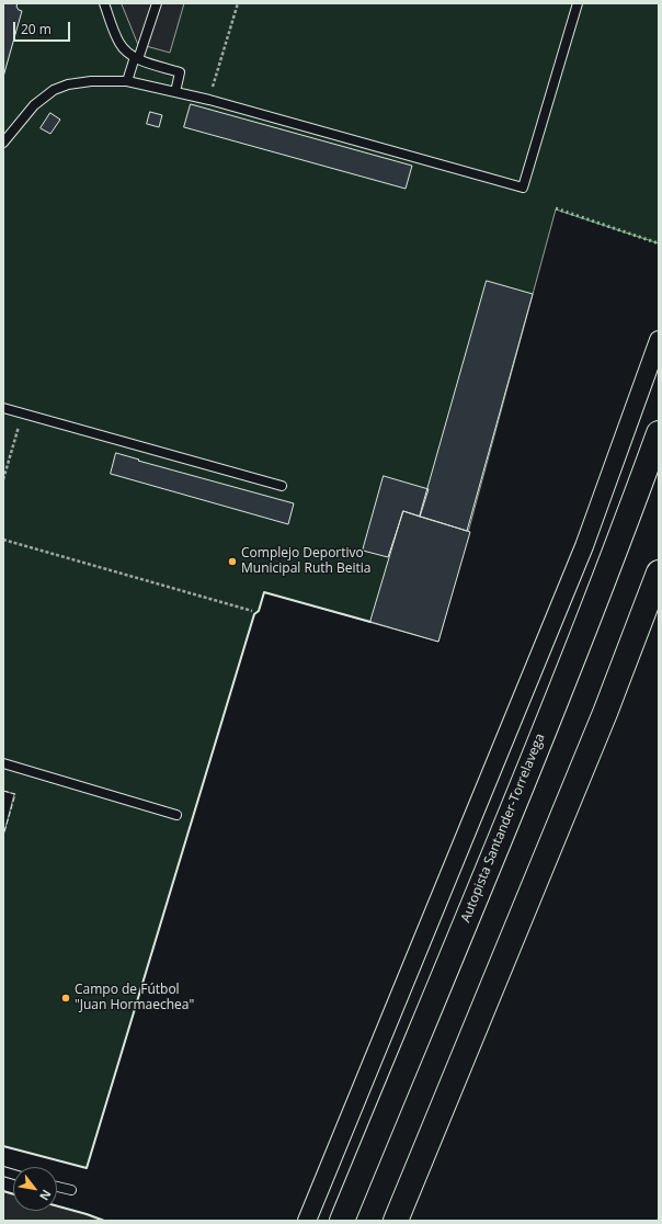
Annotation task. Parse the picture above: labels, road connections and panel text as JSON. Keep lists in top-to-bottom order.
{
  "streets": {
    "highway": ["Autopista Santander-Torrelavega"]
  },
  "places": ["Complejo Deportivo Municipal Ruth Beitia", "Campo de Fútbol \"Juan Hormaechea\""],
  "scale_bar": "20 m",
  "north": "bottom right"
}
